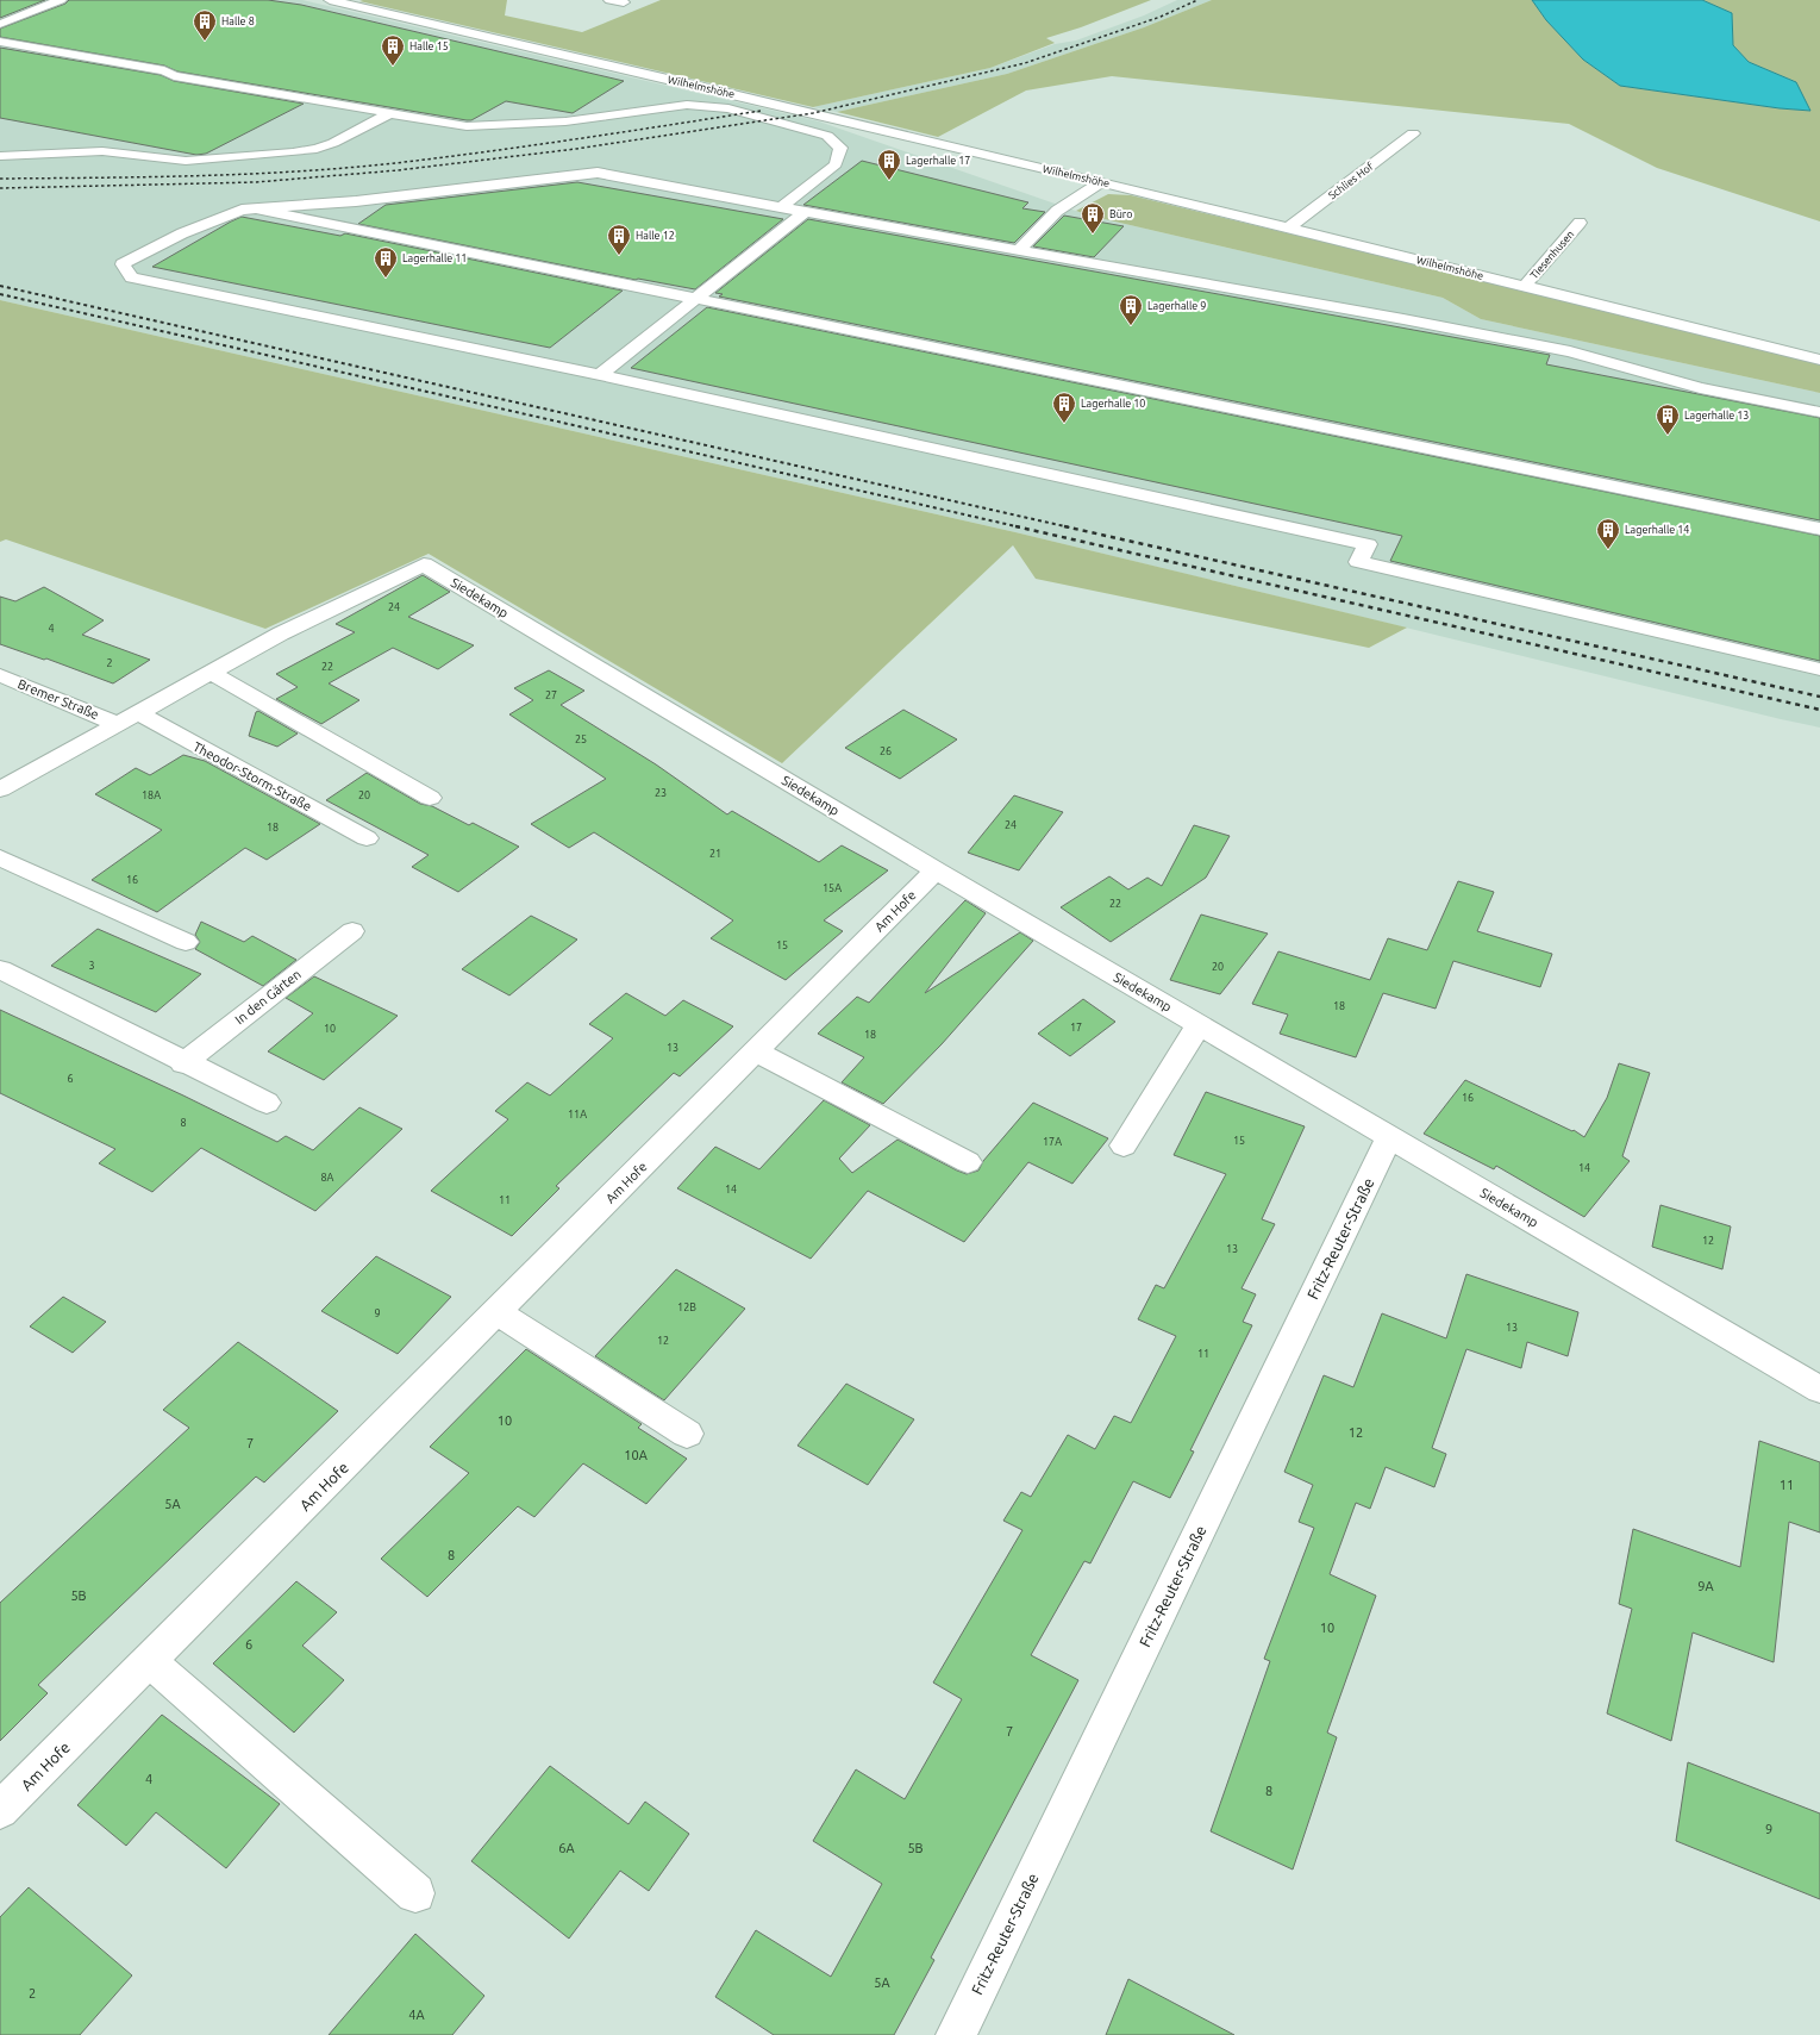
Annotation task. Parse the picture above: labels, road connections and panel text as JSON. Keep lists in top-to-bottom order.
{
  "streets": {
    "street": [
      "Wilhelmshöhe",
      "Schlies Hof",
      "Tiesenhusen",
      "Siedekamp",
      "Bremer Straße",
      "Theodor-Storm-Straße",
      "Am Hofe",
      "In den Gärten",
      "Fritz-Reuter-Straße"
    ]
  },
  "crossings": [
    ["Wilhelmshöhe", "Schlies Hof"],
    ["Wilhelmshöhe", "Tiesenhusen"],
    ["Siedekamp", "Am Hofe"],
    ["Siedekamp", "Fritz-Reuter-Straße"]
  ],
  "places": {
    "building": [
      "Halle 8",
      "Halle 15",
      "Lagerhalle 17",
      "Büro",
      "Halle 12",
      "Lagerhalle 11",
      "Lagerhalle 9",
      "Lagerhalle 10",
      "Lagerhalle 13",
      "Lagerhalle 14"
    ]
  },
  "house_numbers": [
    "24",
    "4",
    "2",
    "22",
    "27",
    "25",
    "26",
    "23",
    "18A",
    "20",
    "24",
    "18",
    "21",
    "16",
    "15A",
    "22",
    "15",
    "3",
    "20",
    "18",
    "17",
    "10",
    "18",
    "13",
    "6",
    "16",
    "11A",
    "8",
    "15",
    "17A",
    "14",
    "8A",
    "14",
    "11",
    "12",
    "13",
    "12B",
    "9",
    "13",
    "12",
    "11",
    "10",
    "12",
    "7",
    "10A",
    "11",
    "5A",
    "8",
    "9A",
    "5B",
    "10",
    "6",
    "7",
    "4",
    "8",
    "9",
    "6A",
    "5B",
    "5A",
    "2",
    "4A"
  ]
}
